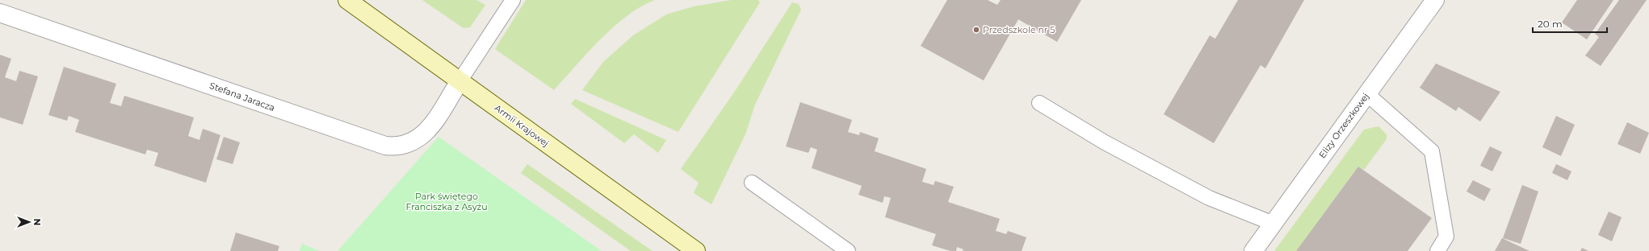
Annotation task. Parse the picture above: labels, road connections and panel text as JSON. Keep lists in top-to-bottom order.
{
  "streets": {
    "street": ["Stefana Jaracza", "Armii Krajowej", "Elizy Orzeszkowej"]
  },
  "crossings": [
    ["Stefana Jaracza", "Armii Krajowej"]
  ],
  "parks": ["Park świętego Franciszka z Asyżu"],
  "places": ["Przedszkole nr 5"],
  "scale_bar": "20 m",
  "north": "right"
}
